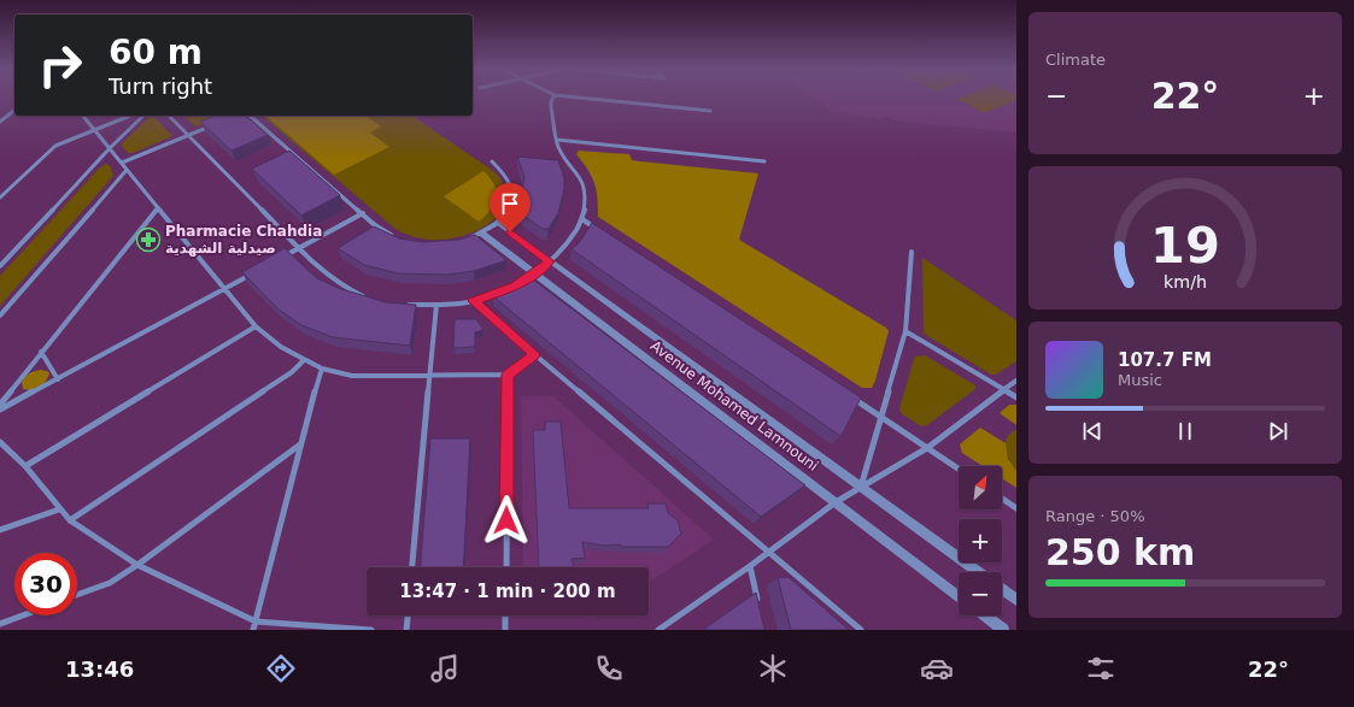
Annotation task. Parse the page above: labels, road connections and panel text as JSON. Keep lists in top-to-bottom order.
{
  "streets": {
    "street": ["Avenue Mohamed Lamnouni"]
  },
  "places": {
    "pharmacy": ["Pharmacie Chahdia صيدلية الشهدية"]
  },
  "north": "top right",
  "page": {
    "tile": [
      "Climate",
      ["Range · 50%", "250 km"]
    ],
    "turn": ["60 m", "Turn right"],
    "heat": ["−", "22°", "+"],
    "song": ["107.7 FM", "Music"],
    "map_buttons": ["+", "−"],
    "limit": "30",
    "trip": "13:47 · 1 min · 200 m",
    "tabs": ["13:46", "22°"],
    "gauge": ["19", "km/h"]
  }
}
